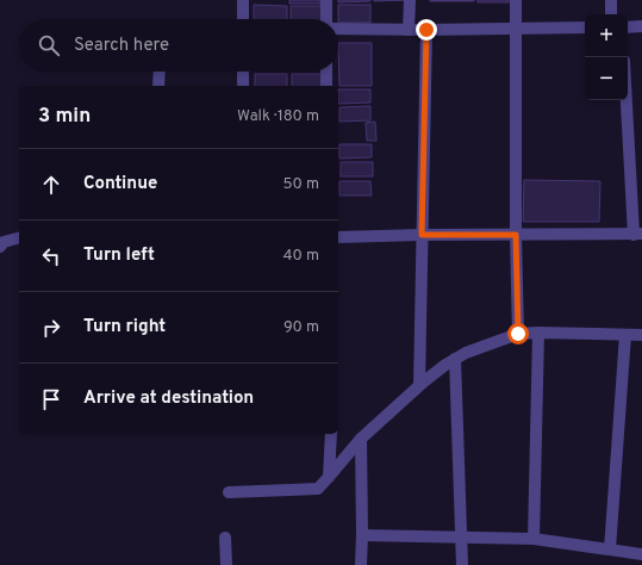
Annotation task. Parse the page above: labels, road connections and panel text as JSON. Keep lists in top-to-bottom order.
{
  "page": {
    "map_buttons": ["+", "−"],
    "search": "Search here",
    "heading": ["3 min", "Walk · 180 m"],
    "list": [
      ["Continue", "50 m"],
      ["Turn left", "40 m"],
      ["Turn right", "90 m"],
      "Arrive at destination"
    ]
  }
}
